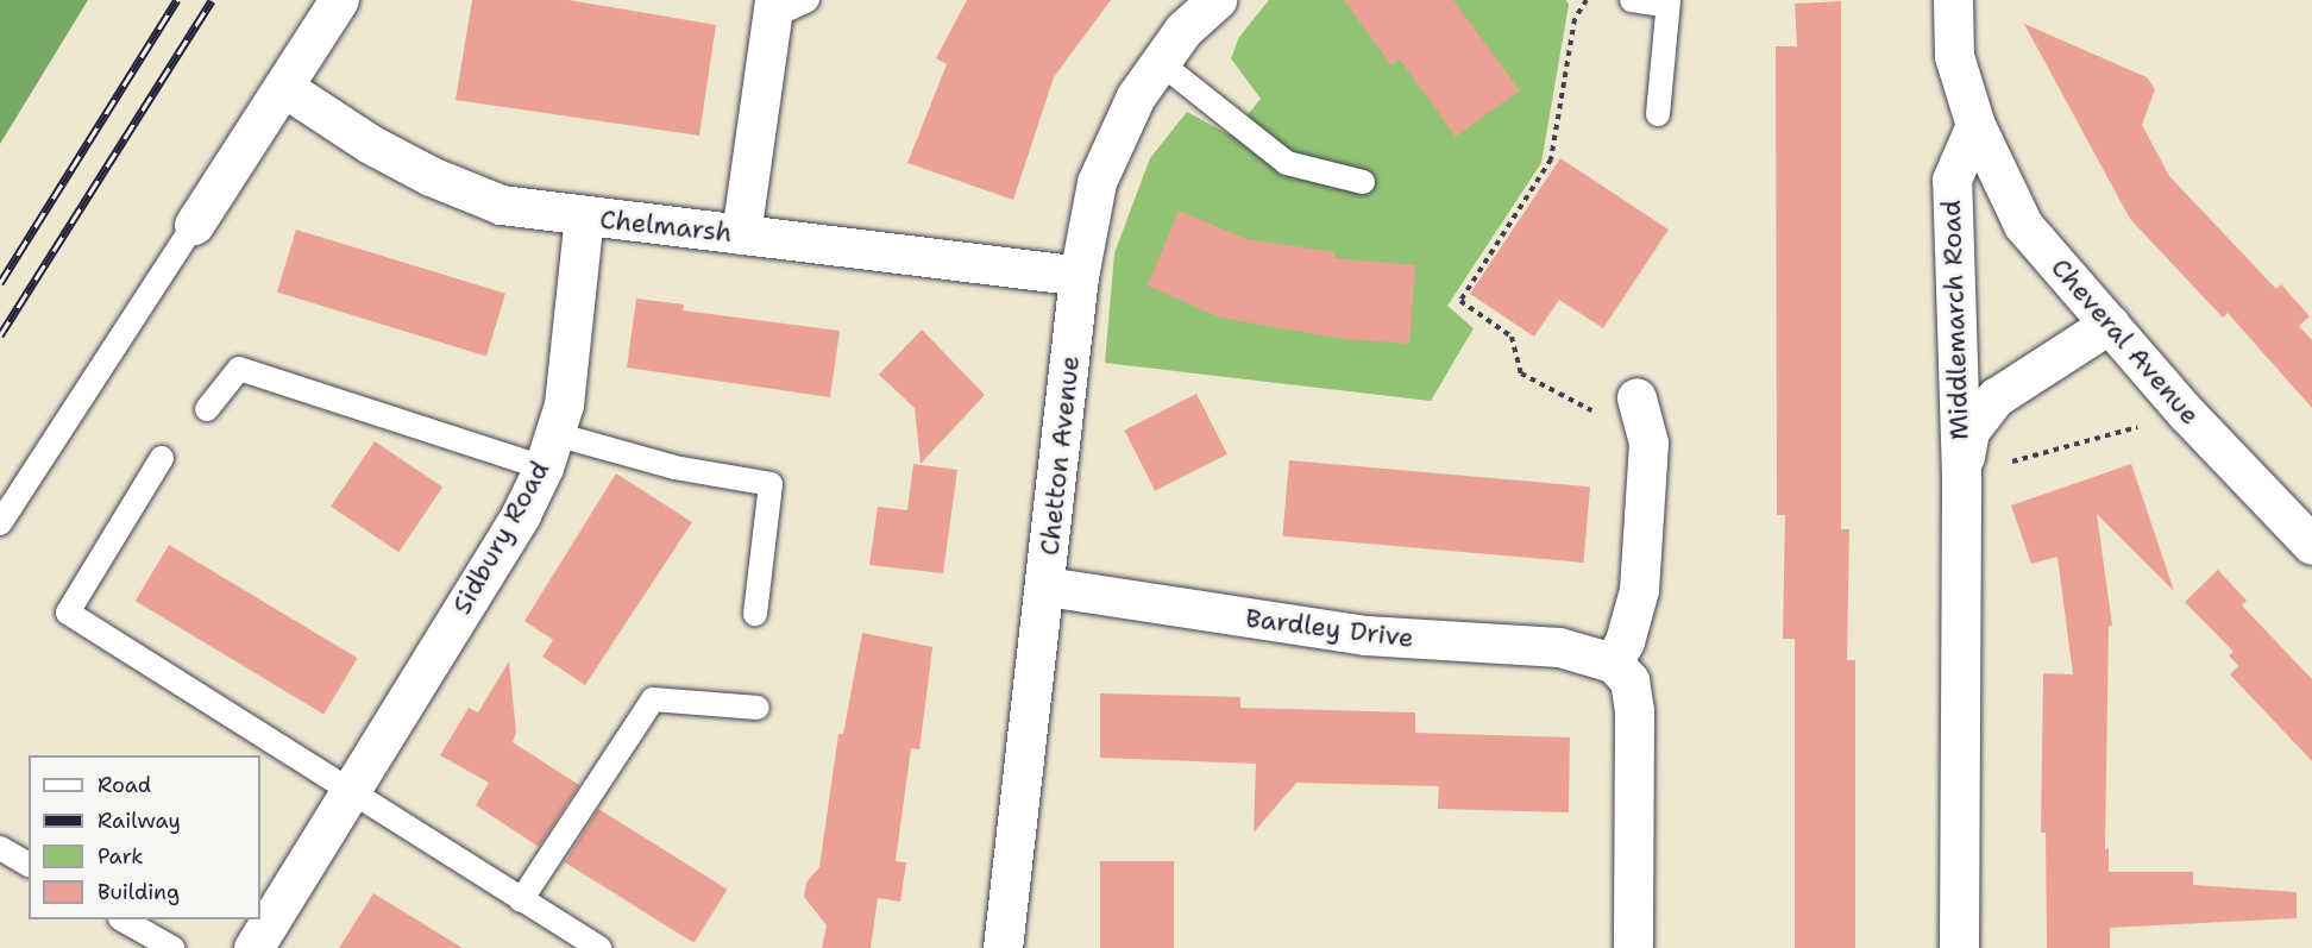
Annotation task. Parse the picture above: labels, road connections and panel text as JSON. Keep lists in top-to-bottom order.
{
  "streets": {
    "street": [
      "Chelmarsh",
      "Middlemarch Road",
      "Cheveral Avenue",
      "Chetton Avenue",
      "Sidbury Road",
      "Bardley Drive"
    ]
  },
  "crossings": [
    ["Chelmarsh", "Chetton Avenue"],
    ["Chelmarsh", "Sidbury Road"],
    ["Middlemarch Road", "Cheveral Avenue"],
    ["Chetton Avenue", "Bardley Drive"]
  ],
  "legend": [
    "Road",
    "Railway",
    "Park",
    "Building"
  ]
}
